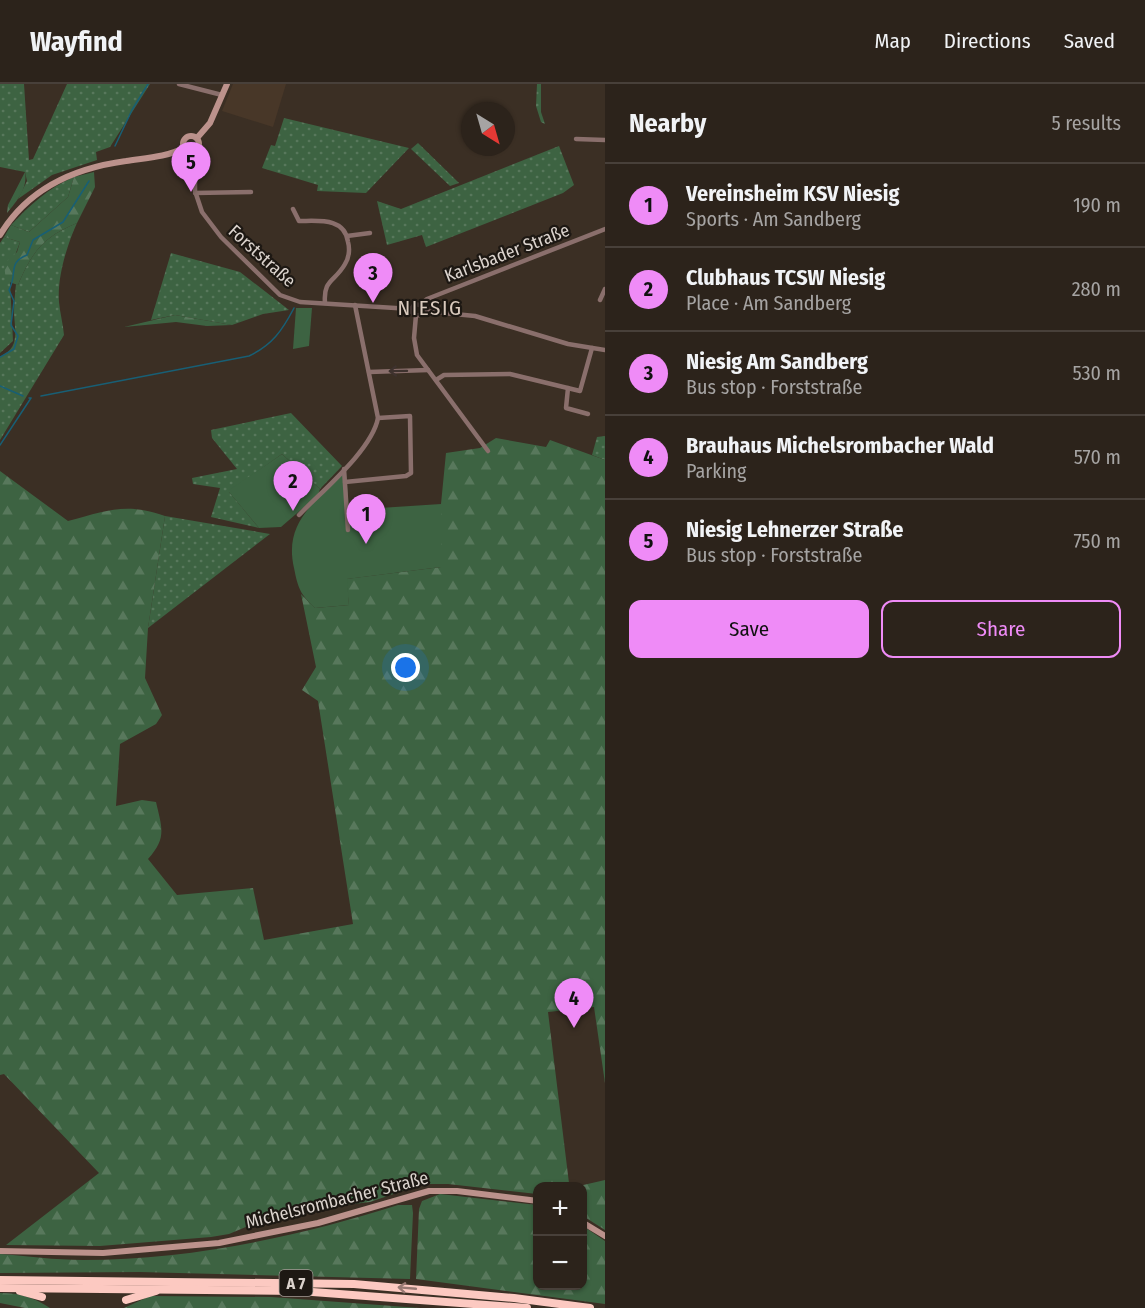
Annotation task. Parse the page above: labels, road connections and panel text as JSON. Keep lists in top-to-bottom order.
{
  "streets": {
    "highway": ["A 7"],
    "main road": ["Michelsrombacher Straße"],
    "street": ["Karlsbader Straße", "Forststraße"]
  },
  "districts": ["NIESIG"],
  "north": "bottom right",
  "page": {
    "header": "Wayfind",
    "nav": ["Map", "Directions", "Saved"],
    "heading": ["Nearby", "5 results"],
    "pins": [
      "5",
      "3",
      "2",
      "1",
      "4"
    ],
    "list": [
      {
        "mark": "1",
        "name": "Vereinsheim KSV Niesig",
        "note": "Sports · Am Sandberg",
        "value": "190 m"
      },
      {
        "mark": "2",
        "name": "Clubhaus TCSW Niesig",
        "note": "Place · Am Sandberg",
        "value": "280 m"
      },
      {
        "mark": "3",
        "name": "Niesig Am Sandberg",
        "note": "Bus stop · Forststraße",
        "value": "530 m"
      },
      {
        "mark": "4",
        "name": "Brauhaus Michelsrombacher Wald",
        "note": "Parking",
        "value": "570 m"
      },
      {
        "mark": "5",
        "name": "Niesig Lehnerzer Straße",
        "note": "Bus stop · Forststraße",
        "value": "750 m"
      }
    ],
    "buttons": ["Save", "Share"],
    "map_buttons": ["+", "−"]
  }
}
